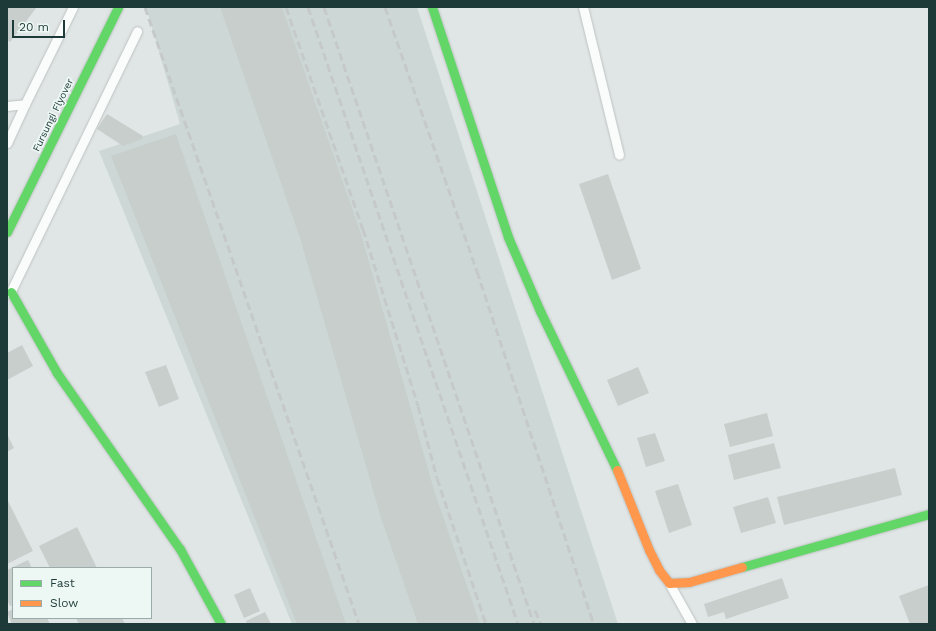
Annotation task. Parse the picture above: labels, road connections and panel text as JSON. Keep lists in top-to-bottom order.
{
  "streets": {
    "main road": ["Fursungi Flyover"]
  },
  "legend": ["Fast", "Slow"],
  "scale_bar": "20 m"
}
